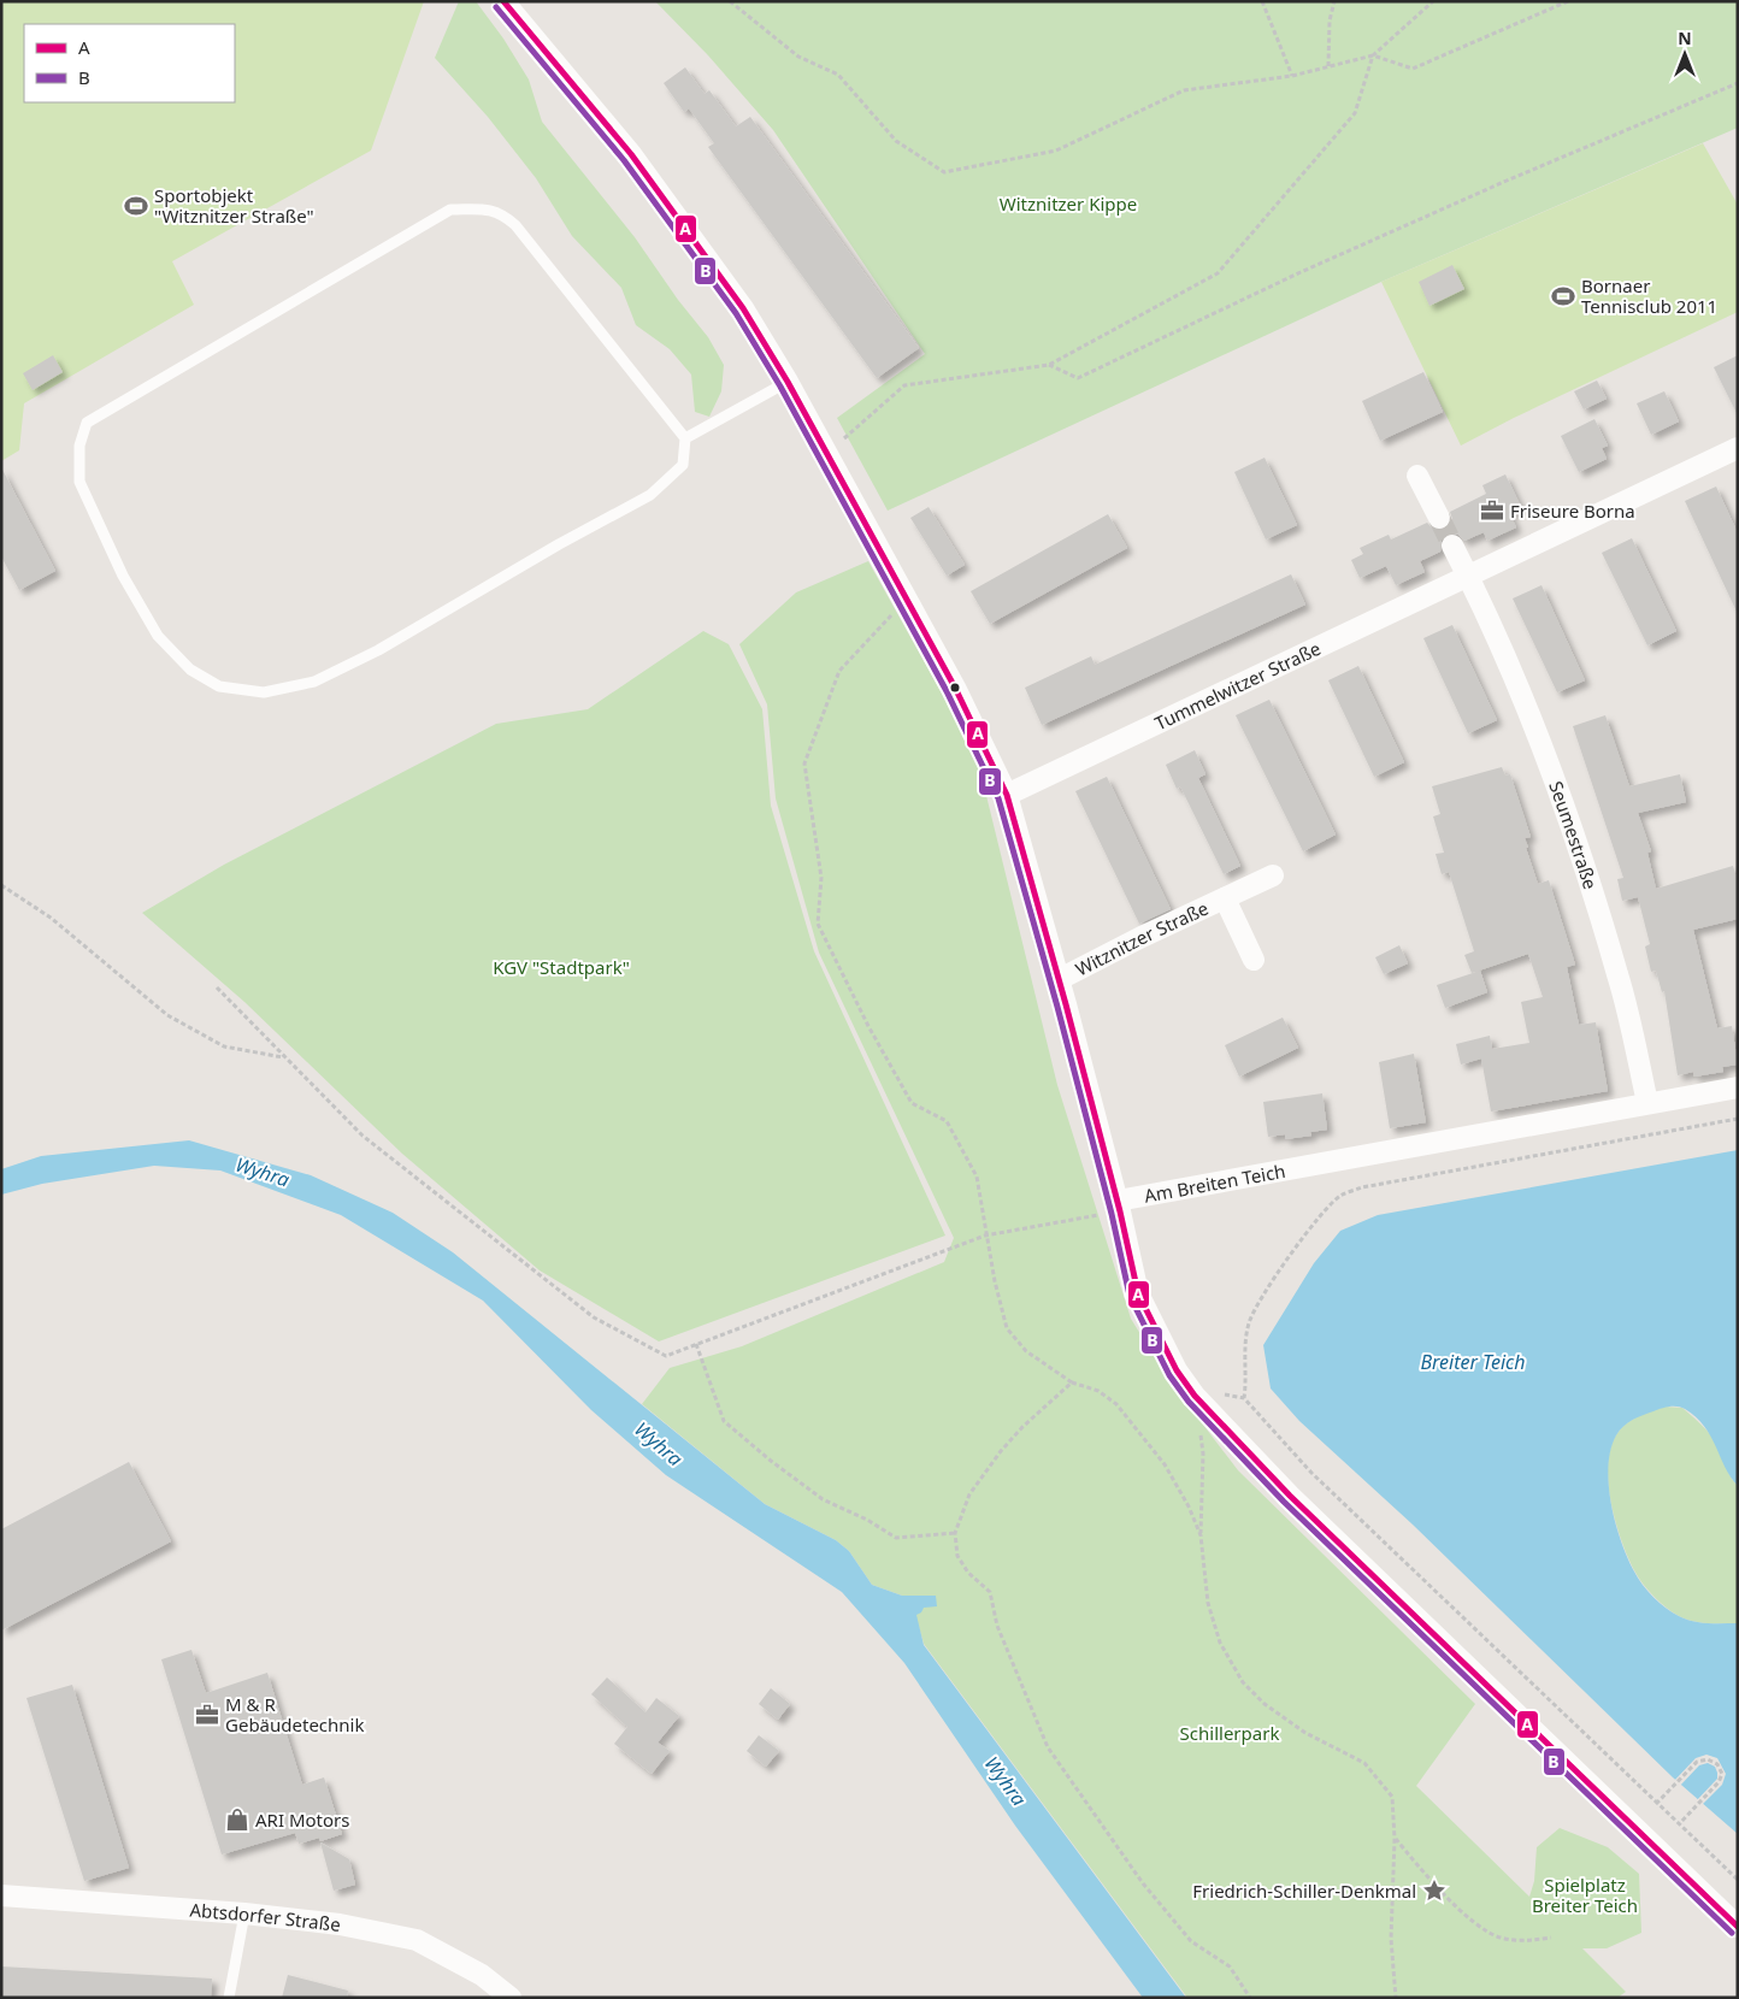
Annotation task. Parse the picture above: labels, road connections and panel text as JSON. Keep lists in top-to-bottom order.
{
  "streets": {
    "street": [
      "Tummelwitzer Straße",
      "Seumestraße",
      "Witznitzer Straße",
      "Am Breiten Teich",
      "Abtsdorfer Straße"
    ]
  },
  "crossings": [
    ["Tummelwitzer Straße", "Seumestraße"],
    ["Tummelwitzer Straße", "Witznitzer Straße"],
    ["Seumestraße", "Am Breiten Teich"],
    ["Witznitzer Straße", "Am Breiten Teich"]
  ],
  "water": ["Wyhra", "Breiter Teich"],
  "parks": [
    "Witznitzer Kippe",
    "KGV \"Stadtpark\"",
    "Schillerpark",
    "Spielplatz Breiter Teich"
  ],
  "places": {
    "sports": ["Sportobjekt \"Witznitzer Straße\"", "Bornaer Tennisclub 2011"],
    "office": ["Friseure Borna", "M & R Gebäudetechnik"],
    "shop": ["ARI Motors"],
    "place": ["Friedrich-Schiller-Denkmal"]
  },
  "lines": ["transit line A", "transit line B"],
  "legend": ["A", "B"],
  "north": "top"
}
